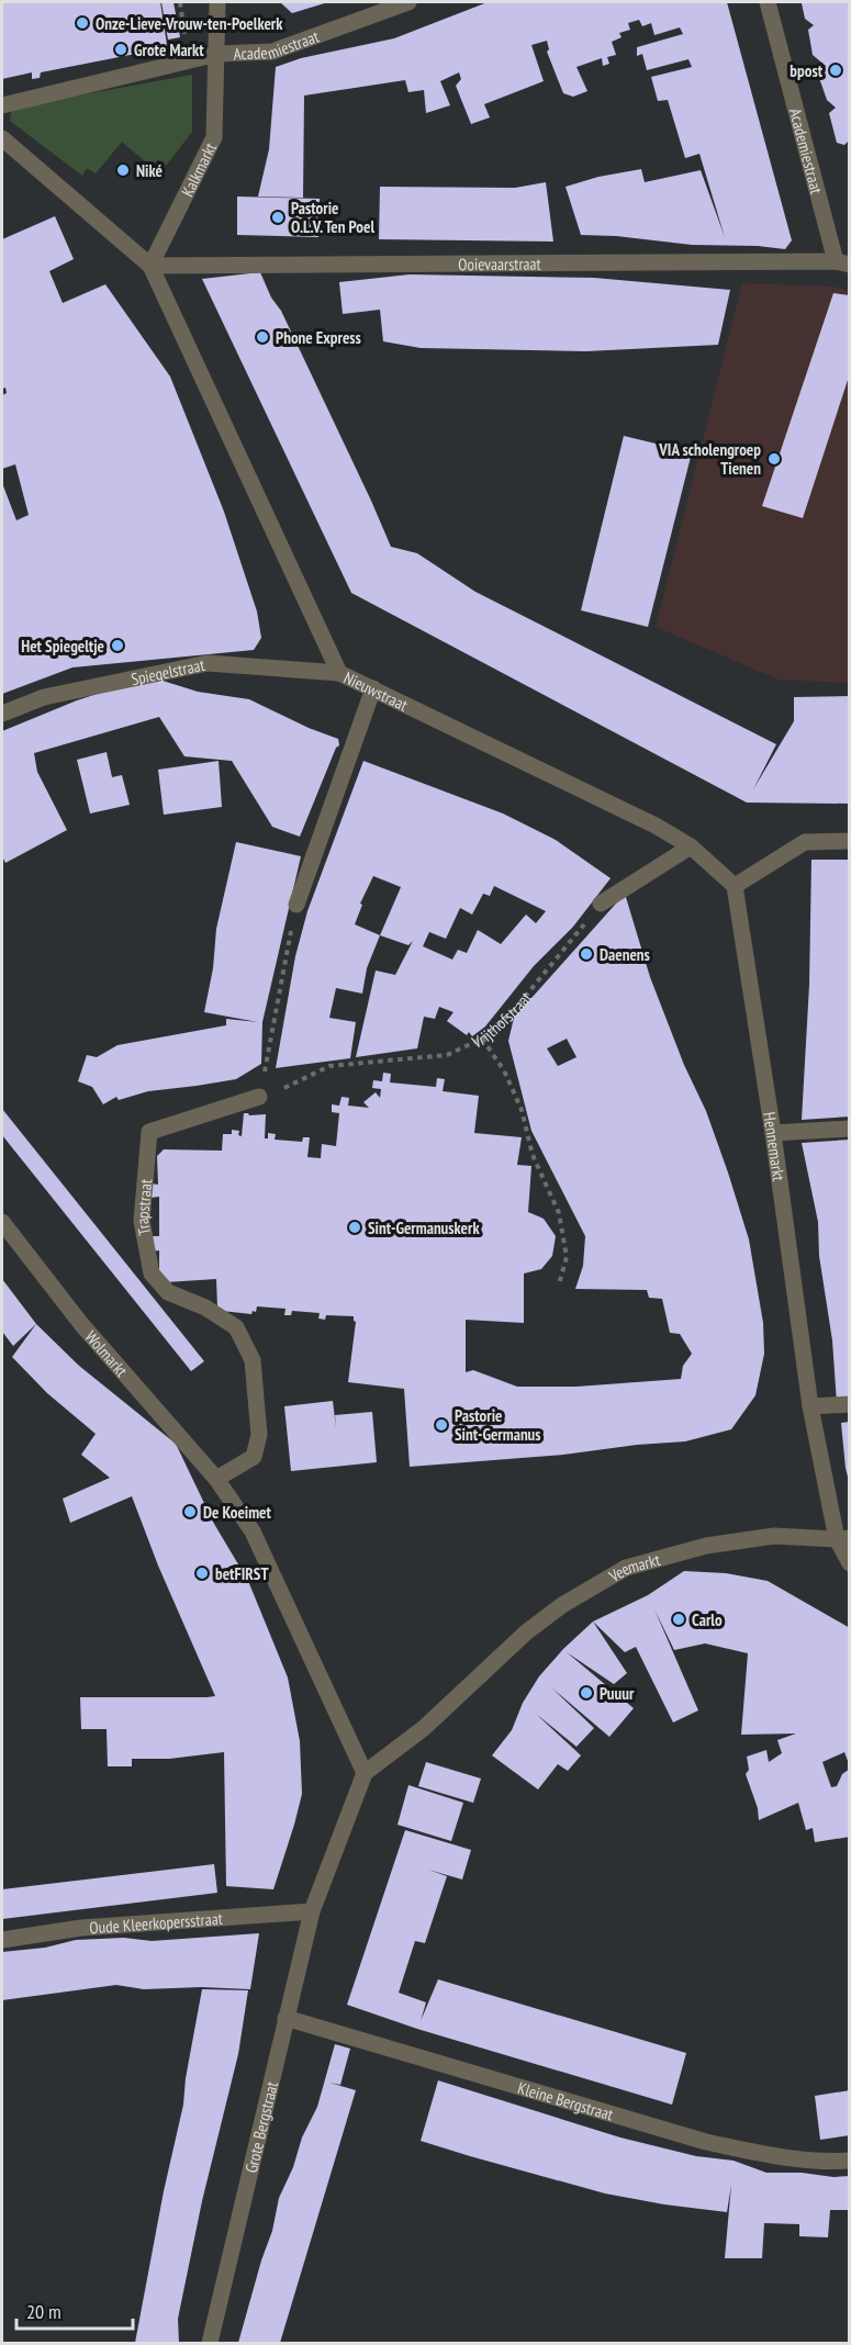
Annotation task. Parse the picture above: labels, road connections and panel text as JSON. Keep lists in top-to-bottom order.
{
  "streets": {
    "street": [
      "Academiestraat",
      "Kalkmarkt",
      "Ooievaarstraat",
      "Spiegelstraat",
      "Nieuwstraat",
      "Hennemarkt",
      "Trapstraat",
      "Wolmarkt",
      "Veemarkt",
      "Oude Kleerkopersstraat",
      "Kleine Bergstraat",
      "Grote Bergstraat"
    ],
    "path": ["Vrijthofstraat"]
  },
  "crossings": [
    ["Academiestraat", "Kalkmarkt"],
    ["Academiestraat", "Ooievaarstraat"],
    ["Kalkmarkt", "Ooievaarstraat"],
    ["Kalkmarkt", "Nieuwstraat"],
    ["Ooievaarstraat", "Nieuwstraat"],
    ["Spiegelstraat", "Nieuwstraat"],
    ["Nieuwstraat", "Hennemarkt"],
    ["Vrijthofstraat", "Trapstraat"],
    ["Trapstraat", "Wolmarkt"],
    ["Oude Kleerkopersstraat", "Grote Bergstraat"],
    ["Kleine Bergstraat", "Grote Bergstraat"]
  ],
  "places": [
    "Onze-Lieve-Vrouw-ten-Poelkerk",
    "Grote Markt",
    "bpost",
    "Niké",
    "Pastorie O.L.V. Ten Poel",
    "Phone Express",
    "VIA scholengroep Tienen",
    "Het Spiegeltje",
    "Daenens",
    "Sint-Germanuskerk",
    "Pastorie Sint-Germanus",
    "De Koeimet",
    "betFIRST",
    "Carlo",
    "Puuur"
  ],
  "scale_bar": "20 m"
}
